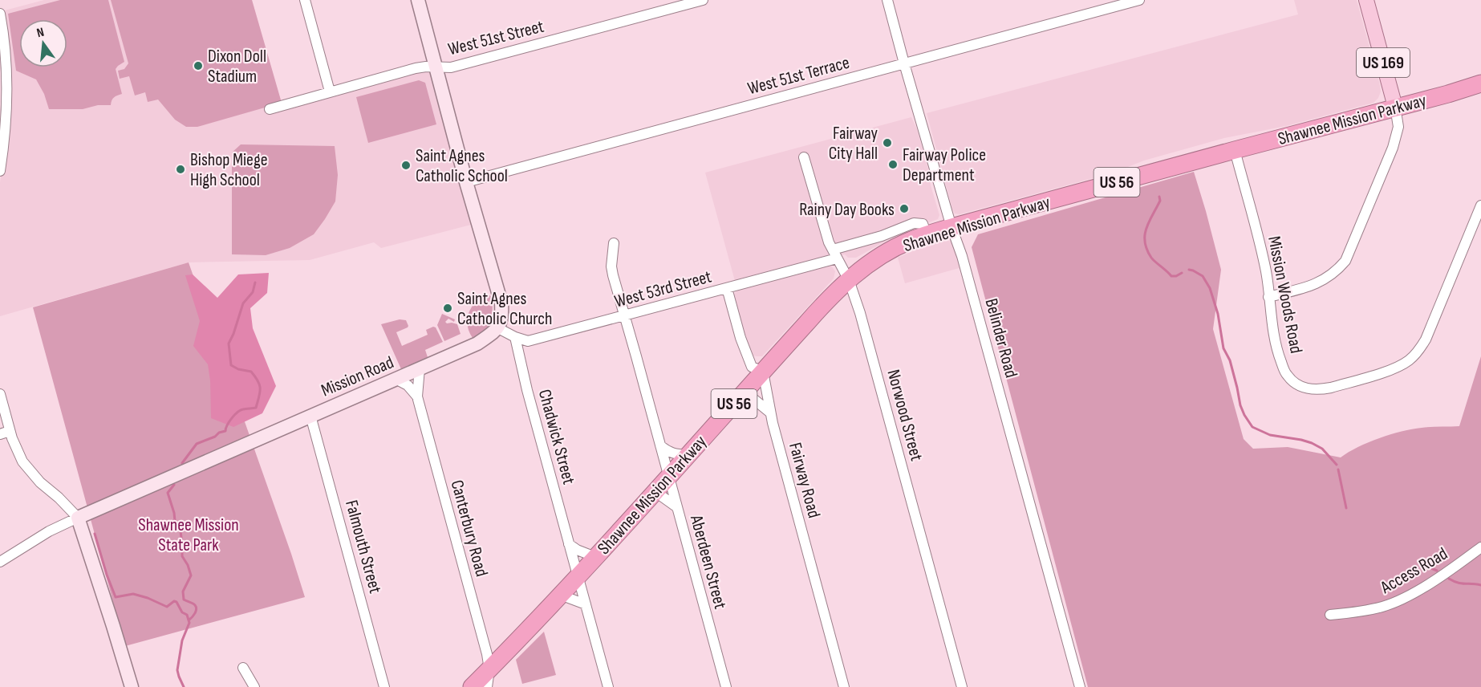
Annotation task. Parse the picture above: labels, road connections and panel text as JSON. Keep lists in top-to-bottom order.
{
  "streets": {
    "highway": ["Shawnee Mission Parkway", "US 56"],
    "main road": ["US 169", "Mission Road"],
    "street": [
      "West 51st Street",
      "West 51st Terrace",
      "West 53rd Street",
      "Mission Woods Road",
      "Belinder Road",
      "Norwood Street",
      "Chadwick Street",
      "Fairway Road",
      "Canterbury Road",
      "Falmouth Street",
      "Aberdeen Street",
      "Access Road"
    ]
  },
  "crossings": [
    ["US 169", "Shawnee Mission Parkway"],
    ["West 51st Terrace", "Belinder Road"],
    ["Shawnee Mission Parkway", "West 53rd Street"],
    ["Shawnee Mission Parkway", "Mission Woods Road"],
    ["Shawnee Mission Parkway", "Belinder Road"],
    ["Shawnee Mission Parkway", "Norwood Street"],
    ["Shawnee Mission Parkway", "Chadwick Street"],
    ["Shawnee Mission Parkway", "Fairway Road"],
    ["Shawnee Mission Parkway", "Canterbury Road"],
    ["Shawnee Mission Parkway", "Aberdeen Street"],
    ["West 53rd Street", "Mission Road"],
    ["West 53rd Street", "Norwood Street"],
    ["West 53rd Street", "Chadwick Street"],
    ["West 53rd Street", "Aberdeen Street"],
    ["Mission Road", "Canterbury Road"],
    ["Mission Road", "Falmouth Street"]
  ],
  "parks": ["Shawnee Mission State Park"],
  "places": [
    "Dixon Doll Stadium",
    "Fairway City Hall",
    "Fairway Police Department",
    "Saint Agnes Catholic School",
    "Bishop Miege High School",
    "Rainy Day Books",
    "Saint Agnes Catholic Church"
  ],
  "north": "top"
}
